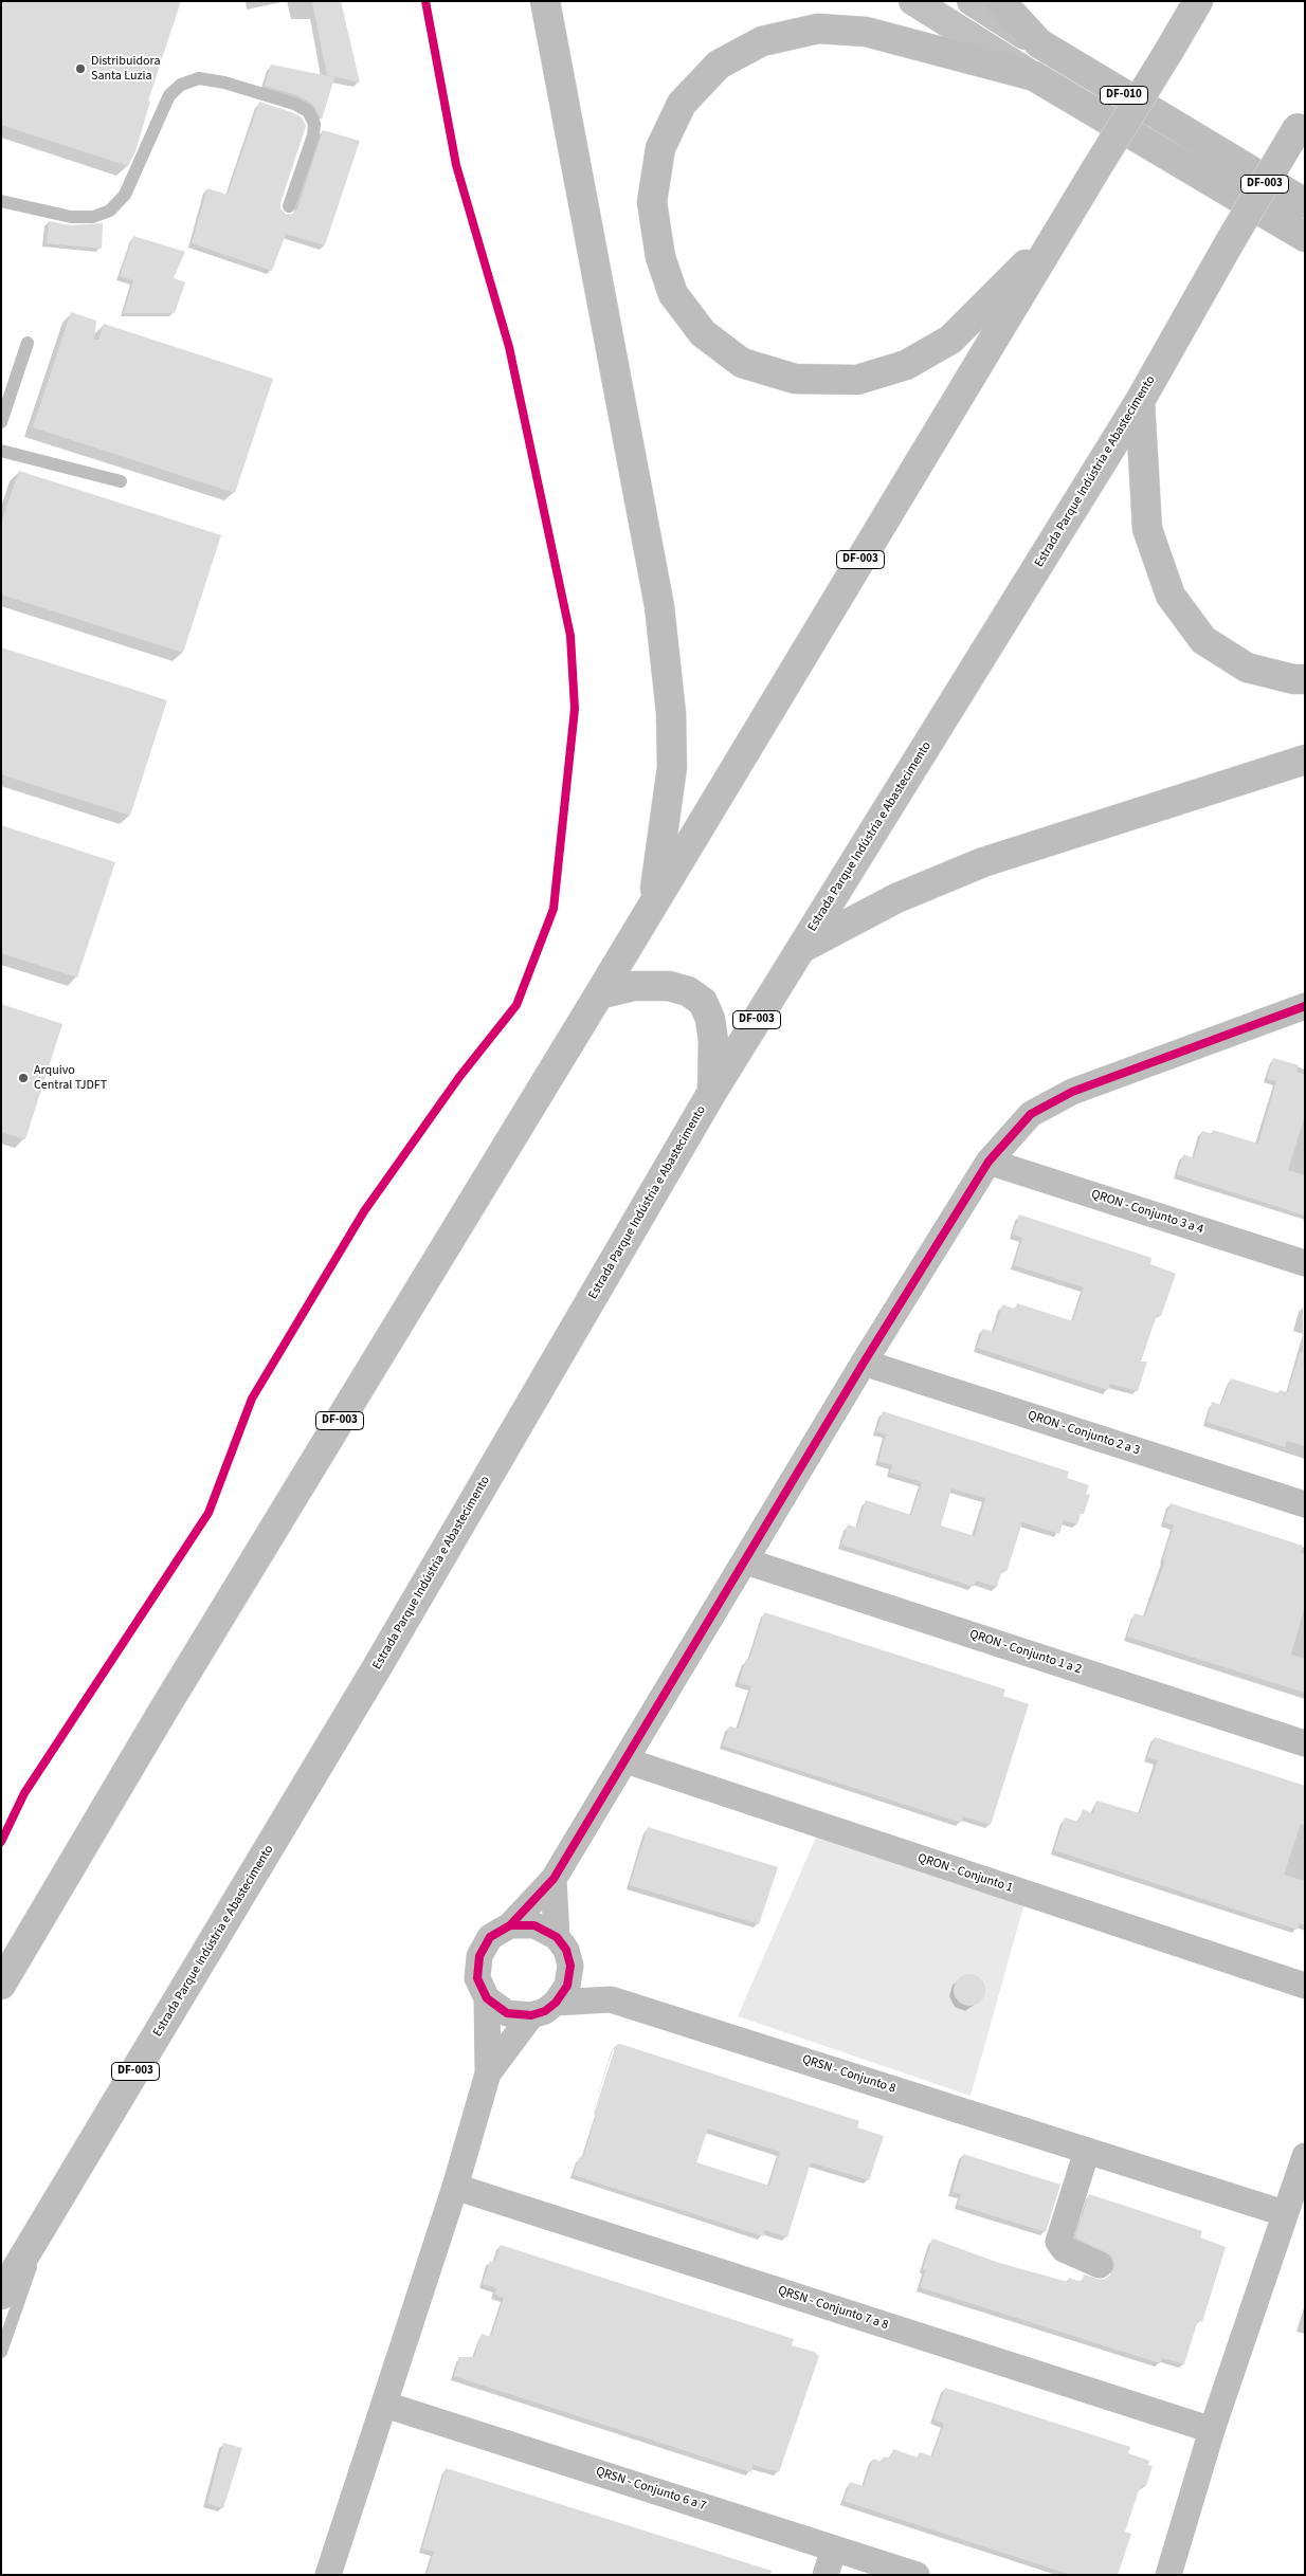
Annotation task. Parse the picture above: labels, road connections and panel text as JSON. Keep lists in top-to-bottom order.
{
  "streets": {
    "main road": ["DF-010", "DF-003", "Estrada Parque Indústria e Abastecimento"],
    "street": [
      "QRON - Conjunto 3 a 4",
      "QRON - Conjunto 2 a 3",
      "QRON - Conjunto 1 a 2",
      "QRON - Conjunto 1",
      "QRSN - Conjunto 8",
      "QRSN - Conjunto 7 a 8",
      "QRSN - Conjunto 6 a 7"
    ]
  },
  "places": ["Distribuidora Santa Luzia", "Arquivo Central TJDFT"]
}
